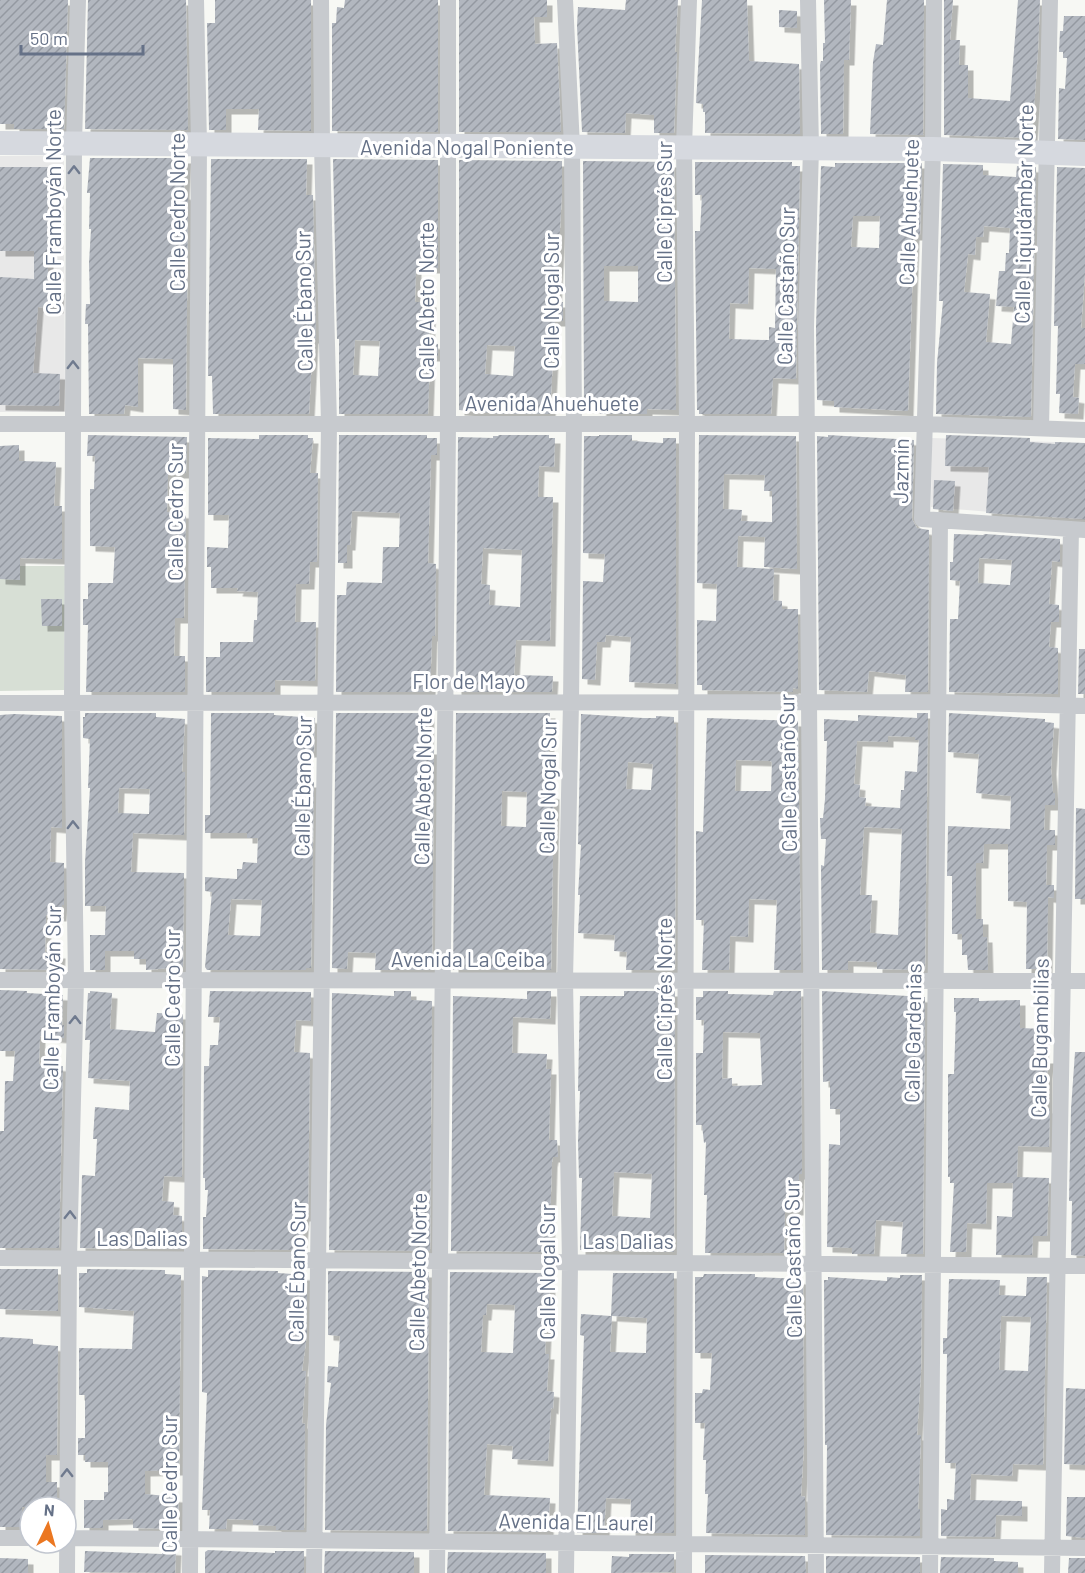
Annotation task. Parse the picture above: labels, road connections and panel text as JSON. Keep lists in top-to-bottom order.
{
  "streets": {
    "street": [
      "Avenida Nogal Poniente",
      "Calle Framboyán Norte",
      "Calle Cedro Norte",
      "Calle Ciprés Sur",
      "Calle Ahuehuete",
      "Calle Liquidámbar Norte",
      "Calle Castaño Sur",
      "Calle Ébano Sur",
      "Calle Abeto Norte",
      "Calle Nogal Sur",
      "Avenida Ahuehuete",
      "Jazmín",
      "Calle Cedro Sur",
      "Flor de Mayo",
      "Avenida La Ceiba",
      "Calle Framboyán Sur",
      "Calle Ciprés Norte",
      "Calle Gardenias",
      "Calle Bugambilias",
      "Las Dalias",
      "Avenida El Laurel"
    ]
  },
  "crossings": [
    ["Avenida Nogal Poniente", "Calle Framboyán Norte"],
    ["Avenida Nogal Poniente", "Calle Cedro Norte"],
    ["Avenida Nogal Poniente", "Calle Ciprés Sur"],
    ["Avenida Nogal Poniente", "Calle Ahuehuete"],
    ["Avenida Nogal Poniente", "Calle Liquidámbar Norte"],
    ["Avenida Nogal Poniente", "Calle Castaño Sur"],
    ["Avenida Nogal Poniente", "Calle Ébano Sur"],
    ["Avenida Nogal Poniente", "Calle Abeto Norte"],
    ["Avenida Nogal Poniente", "Calle Nogal Sur"],
    ["Calle Framboyán Norte", "Avenida Ahuehuete"],
    ["Calle Framboyán Norte", "Calle Framboyán Sur"],
    ["Calle Cedro Norte", "Avenida Ahuehuete"],
    ["Calle Cedro Norte", "Calle Cedro Sur"],
    ["Calle Ciprés Sur", "Avenida Ahuehuete"],
    ["Calle Ciprés Sur", "Calle Ciprés Norte"],
    ["Calle Ahuehuete", "Avenida Ahuehuete"],
    ["Calle Ahuehuete", "Jazmín"],
    ["Calle Liquidámbar Norte", "Avenida Ahuehuete"],
    ["Calle Castaño Sur", "Avenida Ahuehuete"],
    ["Calle Castaño Sur", "Flor de Mayo"],
    ["Calle Castaño Sur", "Avenida La Ceiba"],
    ["Calle Castaño Sur", "Las Dalias"],
    ["Calle Castaño Sur", "Avenida El Laurel"],
    ["Calle Ébano Sur", "Avenida Ahuehuete"],
    ["Calle Ébano Sur", "Flor de Mayo"],
    ["Calle Ébano Sur", "Avenida La Ceiba"],
    ["Calle Ébano Sur", "Las Dalias"],
    ["Calle Ébano Sur", "Avenida El Laurel"],
    ["Calle Abeto Norte", "Avenida Ahuehuete"],
    ["Calle Abeto Norte", "Flor de Mayo"],
    ["Calle Abeto Norte", "Avenida La Ceiba"],
    ["Calle Abeto Norte", "Las Dalias"],
    ["Calle Abeto Norte", "Avenida El Laurel"],
    ["Calle Nogal Sur", "Avenida Ahuehuete"],
    ["Calle Nogal Sur", "Flor de Mayo"],
    ["Calle Nogal Sur", "Avenida La Ceiba"],
    ["Calle Nogal Sur", "Las Dalias"],
    ["Calle Nogal Sur", "Avenida El Laurel"],
    ["Avenida Ahuehuete", "Jazmín"],
    ["Avenida Ahuehuete", "Calle Cedro Sur"],
    ["Avenida Ahuehuete", "Calle Framboyán Sur"],
    ["Avenida Ahuehuete", "Calle Ciprés Norte"],
    ["Jazmín", "Calle Gardenias"],
    ["Calle Cedro Sur", "Flor de Mayo"],
    ["Calle Cedro Sur", "Avenida La Ceiba"],
    ["Calle Cedro Sur", "Las Dalias"],
    ["Calle Cedro Sur", "Avenida El Laurel"],
    ["Flor de Mayo", "Calle Framboyán Sur"],
    ["Flor de Mayo", "Calle Ciprés Norte"],
    ["Flor de Mayo", "Calle Gardenias"],
    ["Flor de Mayo", "Calle Bugambilias"],
    ["Avenida La Ceiba", "Calle Framboyán Sur"],
    ["Avenida La Ceiba", "Calle Ciprés Norte"],
    ["Avenida La Ceiba", "Calle Gardenias"],
    ["Avenida La Ceiba", "Calle Bugambilias"],
    ["Calle Framboyán Sur", "Las Dalias"],
    ["Calle Ciprés Norte", "Las Dalias"],
    ["Calle Ciprés Norte", "Avenida El Laurel"],
    ["Calle Gardenias", "Las Dalias"],
    ["Calle Gardenias", "Avenida El Laurel"],
    ["Calle Bugambilias", "Las Dalias"],
    ["Calle Bugambilias", "Avenida El Laurel"]
  ],
  "one_way": ["Calle Framboyán Norte", "Calle Framboyán Sur"],
  "scale_bar": "50 m",
  "north": "top"
}
